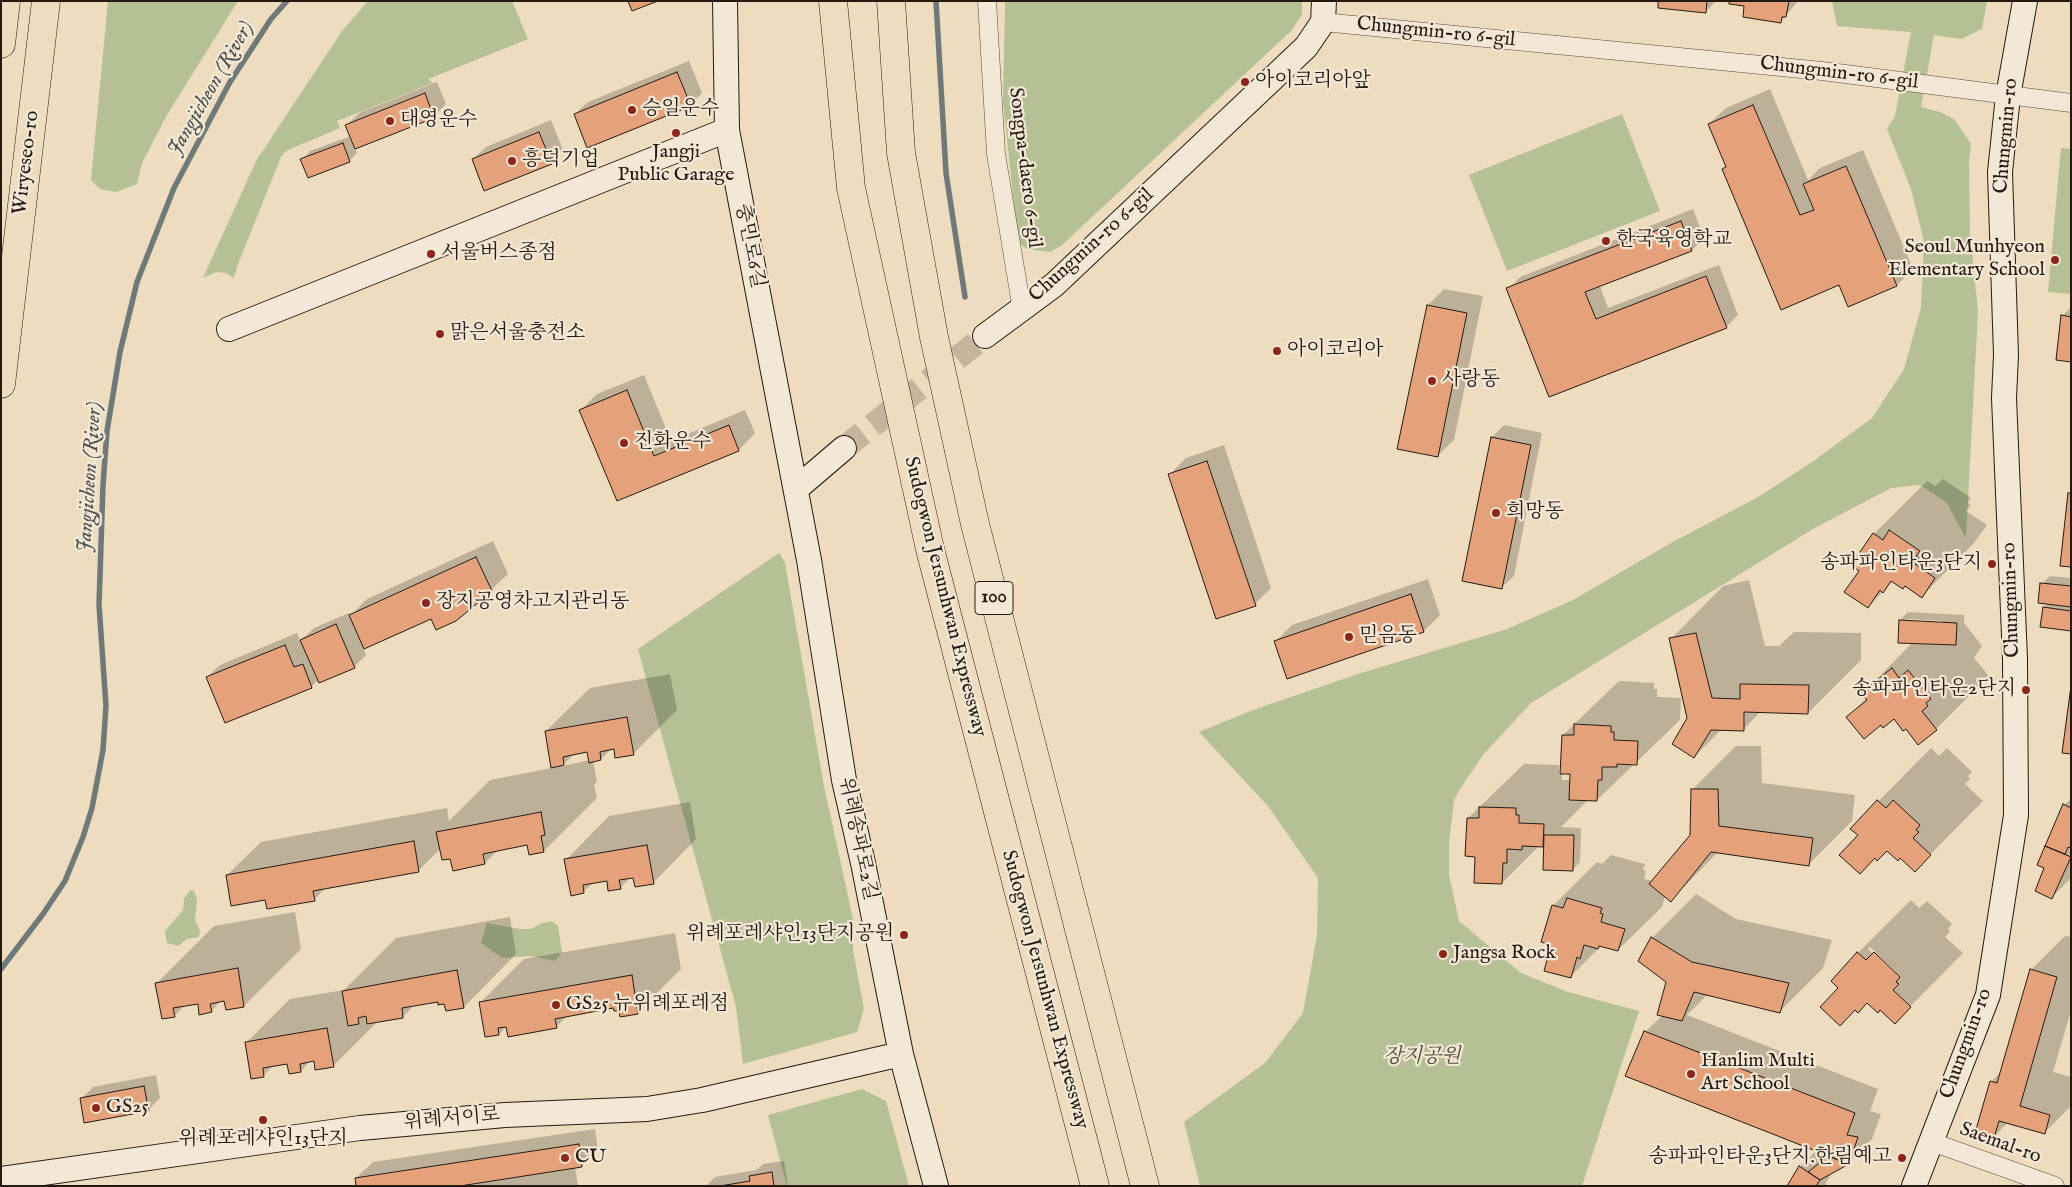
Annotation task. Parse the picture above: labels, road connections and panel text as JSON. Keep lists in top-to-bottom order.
{
  "streets": {
    "main road": ["Wiryeseo-ro", "Sudogwon Je1sunhwan Expressway", "100"],
    "street": [
      "Chungmin-ro 6-gil",
      "Chungmin-ro",
      "Songpa-daero 6-gil",
      "충민로6길",
      "위례송파로2길",
      "위례서이로",
      "Saemal-ro"
    ]
  },
  "crossings": [
    ["Chungmin-ro 6-gil", "Chungmin-ro"],
    ["Chungmin-ro 6-gil", "Songpa-daero 6-gil"],
    ["Chungmin-ro", "Saemal-ro"],
    ["충민로6길", "위례송파로2길"],
    ["위례송파로2길", "위례서이로"]
  ],
  "water": ["Jangjicheon (River)"],
  "parks": ["장지공원"],
  "places": [
    "아이코리아앞",
    "승일운수",
    "대영운수",
    "Jangji Public Garage",
    "흥덕기업",
    "한국육영학교",
    "서울버스종점",
    "Seoul Munhyeon Elementary School",
    "맑은서울충전소",
    "아이코리아",
    "사랑동",
    "진화운수",
    "희망동",
    "송파파인타운3단지",
    "장지공영차고지관리동",
    "믿음동",
    "송파파인타운2단지",
    "위례포레샤인13단지공원",
    "Jangsa Rock",
    "GS25 뉴위례포레점",
    "Hanlim Multi Art School",
    "GS25",
    "위례포레샤인13단지",
    "CU",
    "송파파인타운3단지.한림예고"
  ]
}
